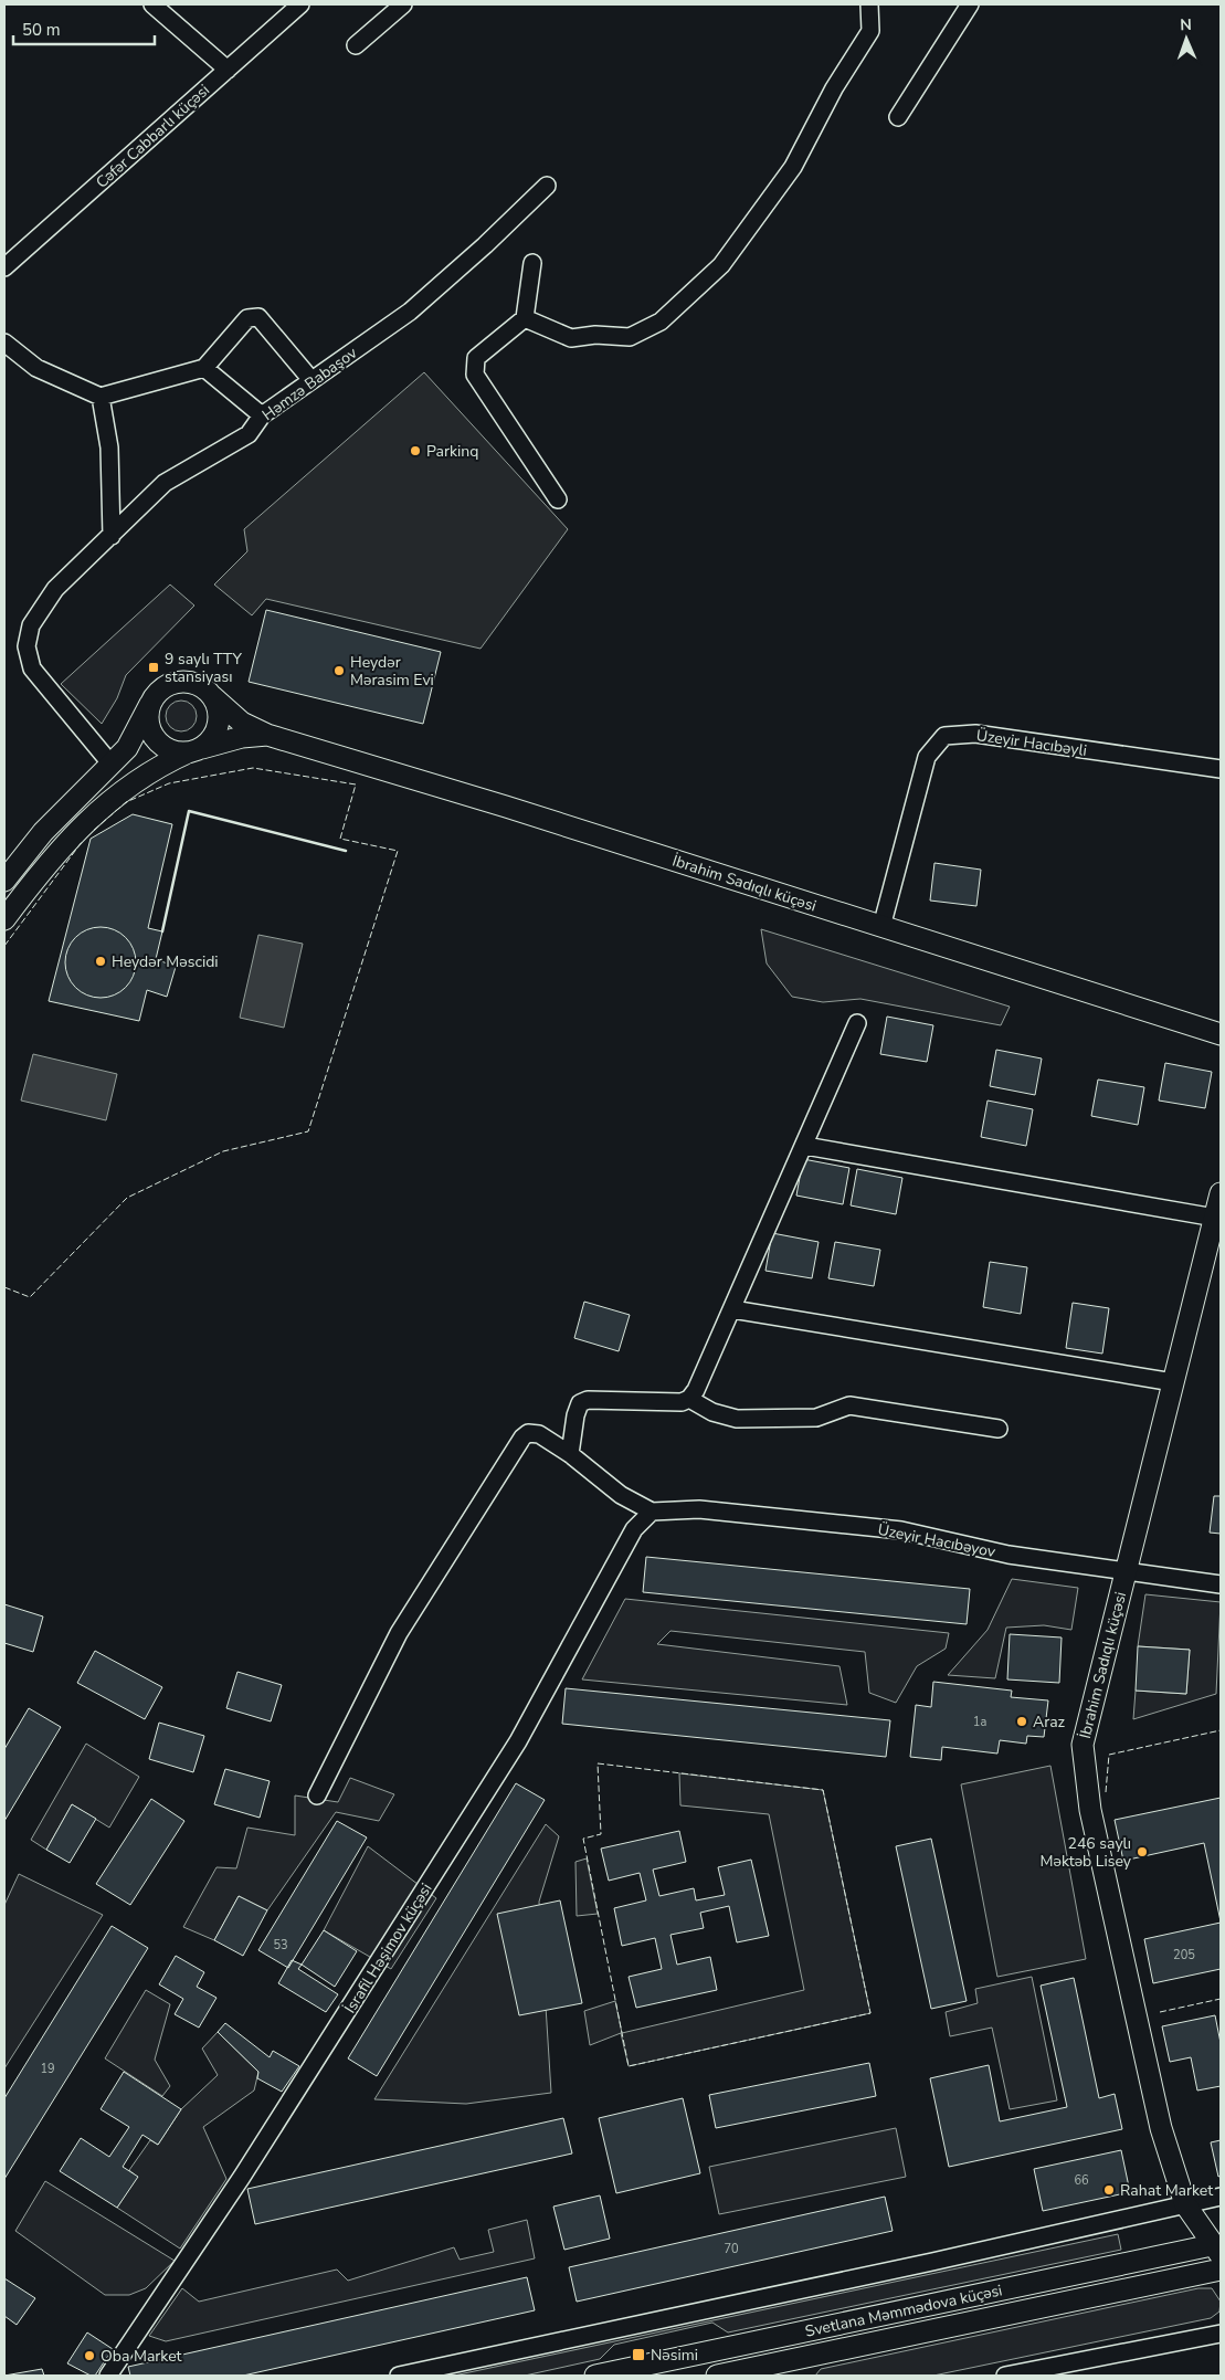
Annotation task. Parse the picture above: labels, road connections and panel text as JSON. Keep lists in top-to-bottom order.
{
  "streets": {
    "street": [
      "Cəfər Cabbarlı küçəsi",
      "Həmzə Babaşov",
      "Üzeyir Hacıbəyli",
      "İbrahim Sadıqlı küçəsi",
      "Üzeyir Hacıbəyov",
      "İsrafil Həşimov küçəsi",
      "Svetlana Məmmədova küçəsi"
    ]
  },
  "crossings": [
    ["Üzeyir Hacıbəyli", "İbrahim Sadıqlı küçəsi"],
    ["İbrahim Sadıqlı küçəsi", "Üzeyir Hacıbəyov"],
    ["İbrahim Sadıqlı küçəsi", "Svetlana Məmmədova küçəsi"],
    ["Üzeyir Hacıbəyov", "İsrafil Həşimov küçəsi"]
  ],
  "places": {
    "other": [
      "Parkinq",
      "Heydər Mərasim Evi",
      "Heydər Məscidi",
      "Araz",
      "246 saylı Məktəb Lisey",
      "Rahat Market",
      "Oba Market"
    ],
    "transit": ["9 saylı TTY stansiyası", "Nəsimi"]
  },
  "house_numbers": [
    "1a",
    "53",
    "205",
    "19",
    "66",
    "70"
  ],
  "scale_bar": "50 m",
  "north": "top"
}
